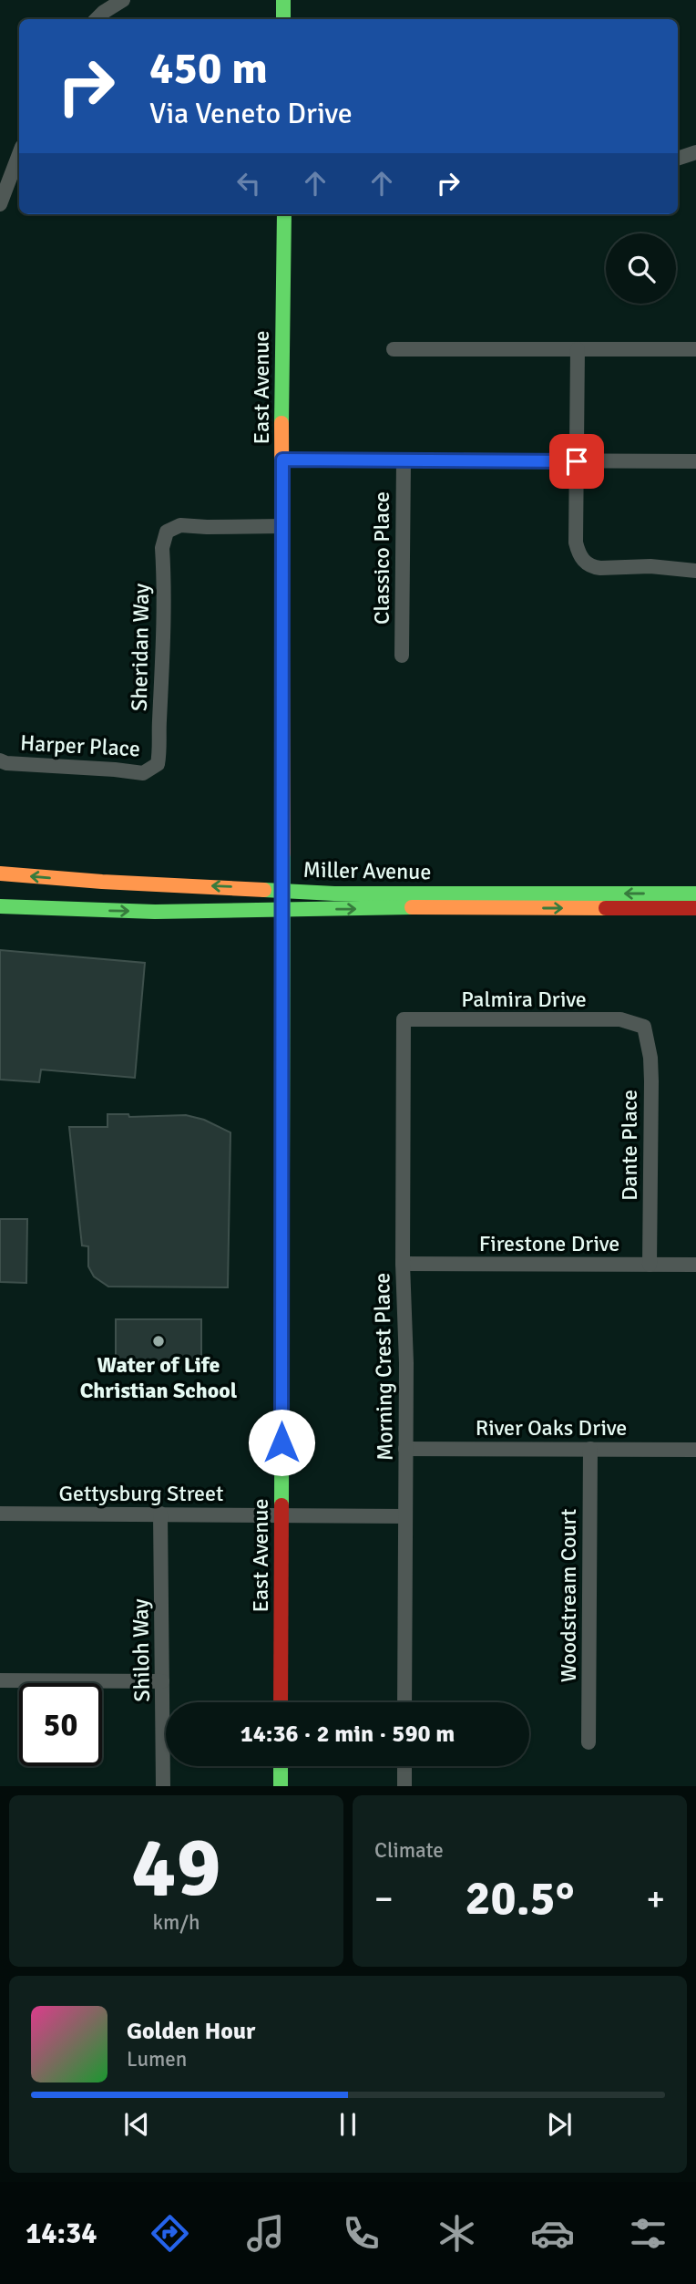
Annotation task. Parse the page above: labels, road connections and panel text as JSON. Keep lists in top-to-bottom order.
{
  "streets": {
    "main road": ["East Avenue", "Miller Avenue"],
    "street": [
      "Classico Place",
      "Sheridan Way",
      "Harper Place",
      "Palmira Drive",
      "Dante Place",
      "Firestone Drive",
      "Morning Crest Place",
      "River Oaks Drive",
      "Gettysburg Street",
      "Woodstream Court",
      "Shiloh Way"
    ]
  },
  "crossings": [
    ["East Avenue", "Sheridan Way"],
    ["East Avenue", "Miller Avenue"],
    ["East Avenue", "Gettysburg Street"],
    ["Sheridan Way", "Harper Place"],
    ["Palmira Drive", "Dante Place"],
    ["Palmira Drive", "Morning Crest Place"],
    ["Dante Place", "Firestone Drive"],
    ["Firestone Drive", "Morning Crest Place"],
    ["Morning Crest Place", "River Oaks Drive"],
    ["Morning Crest Place", "Gettysburg Street"],
    ["River Oaks Drive", "Woodstream Court"],
    ["Gettysburg Street", "Shiloh Way"]
  ],
  "places": ["Water of Life Christian School"],
  "page": {
    "turn": ["450 m", "Via Veneto Drive"],
    "limit": "50",
    "trip": "14:36 · 2 min · 590 m",
    "tile": [
      ["49", "km/h"],
      "Climate"
    ],
    "heat": ["−", "20.5°", "+"],
    "song": ["Golden Hour", "Lumen"],
    "tabs": "14:34"
  }
}
